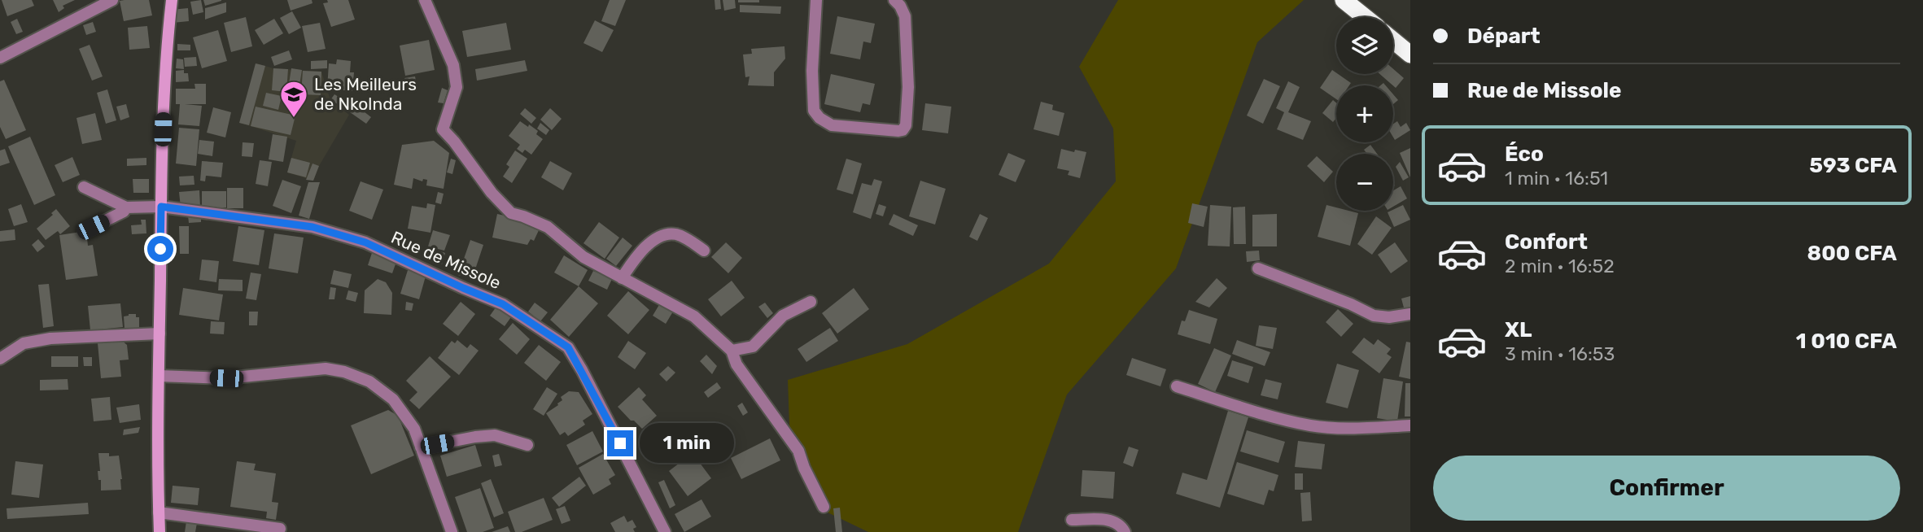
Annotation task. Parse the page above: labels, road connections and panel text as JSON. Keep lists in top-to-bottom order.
{
  "streets": {
    "street": ["Rue de Missole"]
  },
  "places": {
    "school or university": ["Les Meilleurs de Nkolnda"]
  },
  "page": {
    "banner": ["Départ", "Rue de Missole"],
    "map_buttons": ["+", "−"],
    "list": [
      {
        "name": "Éco",
        "note": "1 min · 16:51",
        "value": "593 CFA"
      },
      {
        "name": "Confort",
        "note": "2 min · 16:52",
        "value": "800 CFA"
      },
      {
        "name": "XL",
        "note": "3 min · 16:53",
        "value": "1 010 CFA"
      }
    ],
    "bubble": "1 min",
    "buttons": "Confirmer"
  }
}
